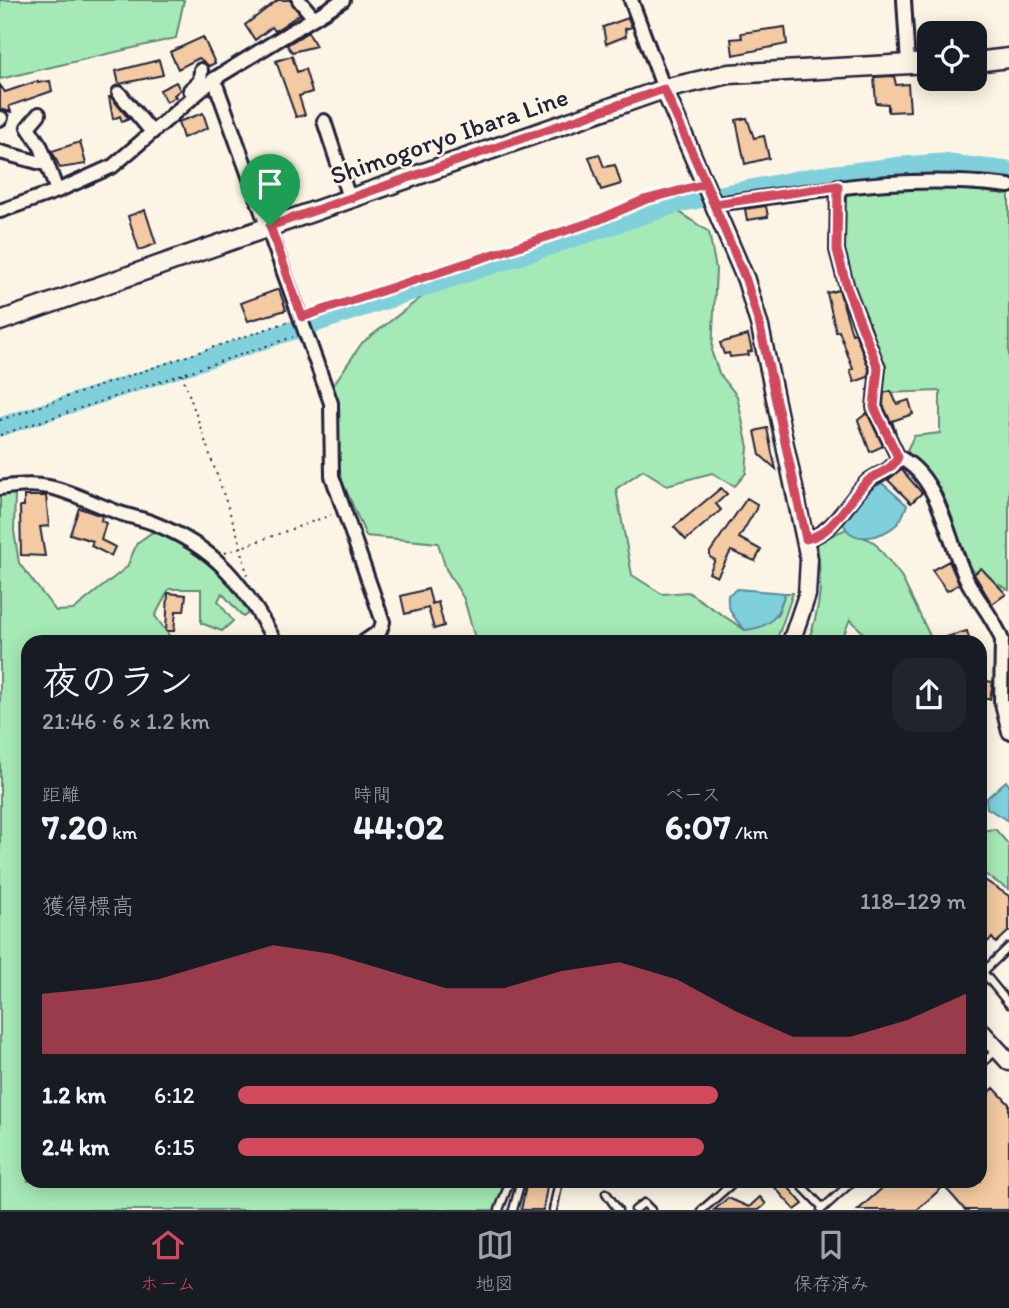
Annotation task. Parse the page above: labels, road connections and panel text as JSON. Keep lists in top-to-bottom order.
{
  "streets": {
    "main road": ["Shimogoryo Ibara Line"]
  },
  "page": {
    "heading": ["夜のラン", "21:46 · 6 × 1.2 km"],
    "stats": [
      ["距離", "7.20 km"],
      ["時間", "44:02"],
      ["ペース", "6:07 /km"]
    ],
    "chart": ["獲得標高", "118–129 m"],
    "list": [
      {
        "name": "1.2 km",
        "note": "6:12"
      },
      {
        "name": "2.4 km",
        "note": "6:15"
      }
    ],
    "tabs": ["ホーム", "地図", "保存済み"]
  }
}
